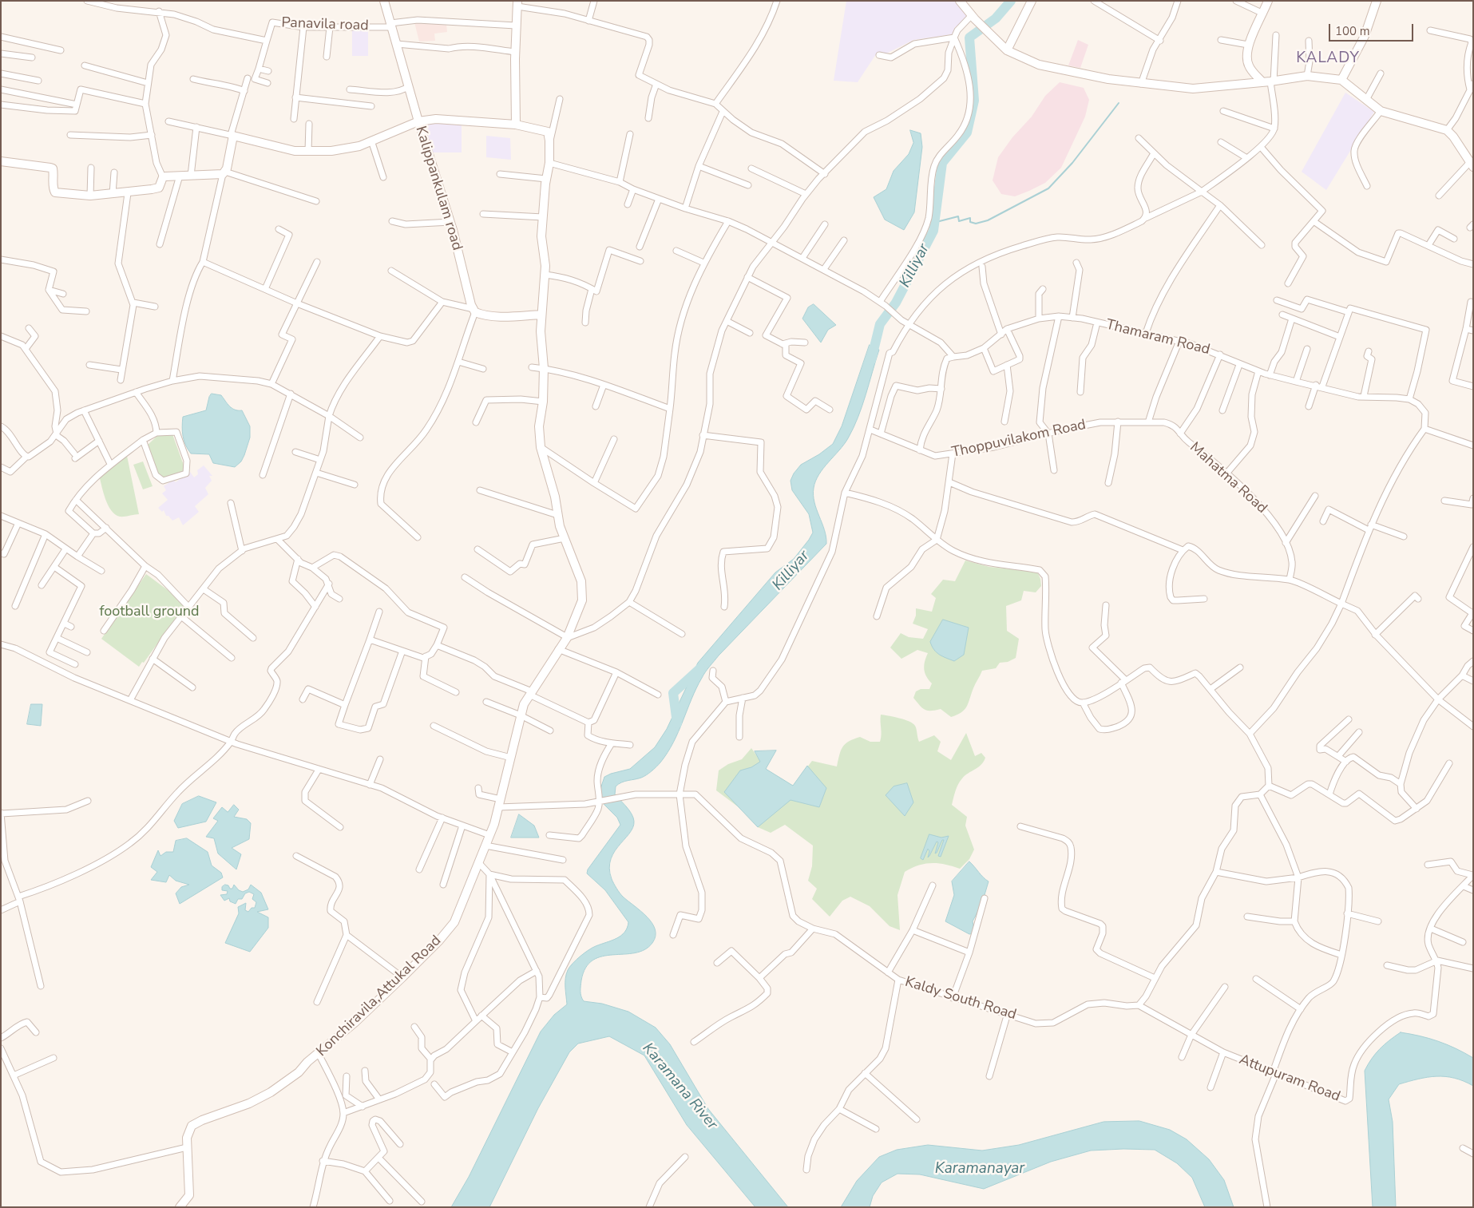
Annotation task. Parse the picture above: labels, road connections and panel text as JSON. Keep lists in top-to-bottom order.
{
  "streets": {
    "street": [
      "Panavila road",
      "Kalippankulam road",
      "Thamaram Road",
      "Thoppuvilakom Road",
      "Mahatma Road",
      "Konchiravila,Attukal Road",
      "Kaldy South Road",
      "Attupuram Road"
    ]
  },
  "crossings": [
    ["Panavila road", "Kalippankulam road"],
    ["Thoppuvilakom Road", "Mahatma Road"],
    ["Konchiravila,Attukal Road", "Kaldy South Road"],
    ["Kaldy South Road", "Attupuram Road"]
  ],
  "districts": ["KALADY"],
  "water": ["Killiyar", "Karamana River", "Karamanayar"],
  "parks": ["football ground"],
  "scale_bar": "100 m"
}
